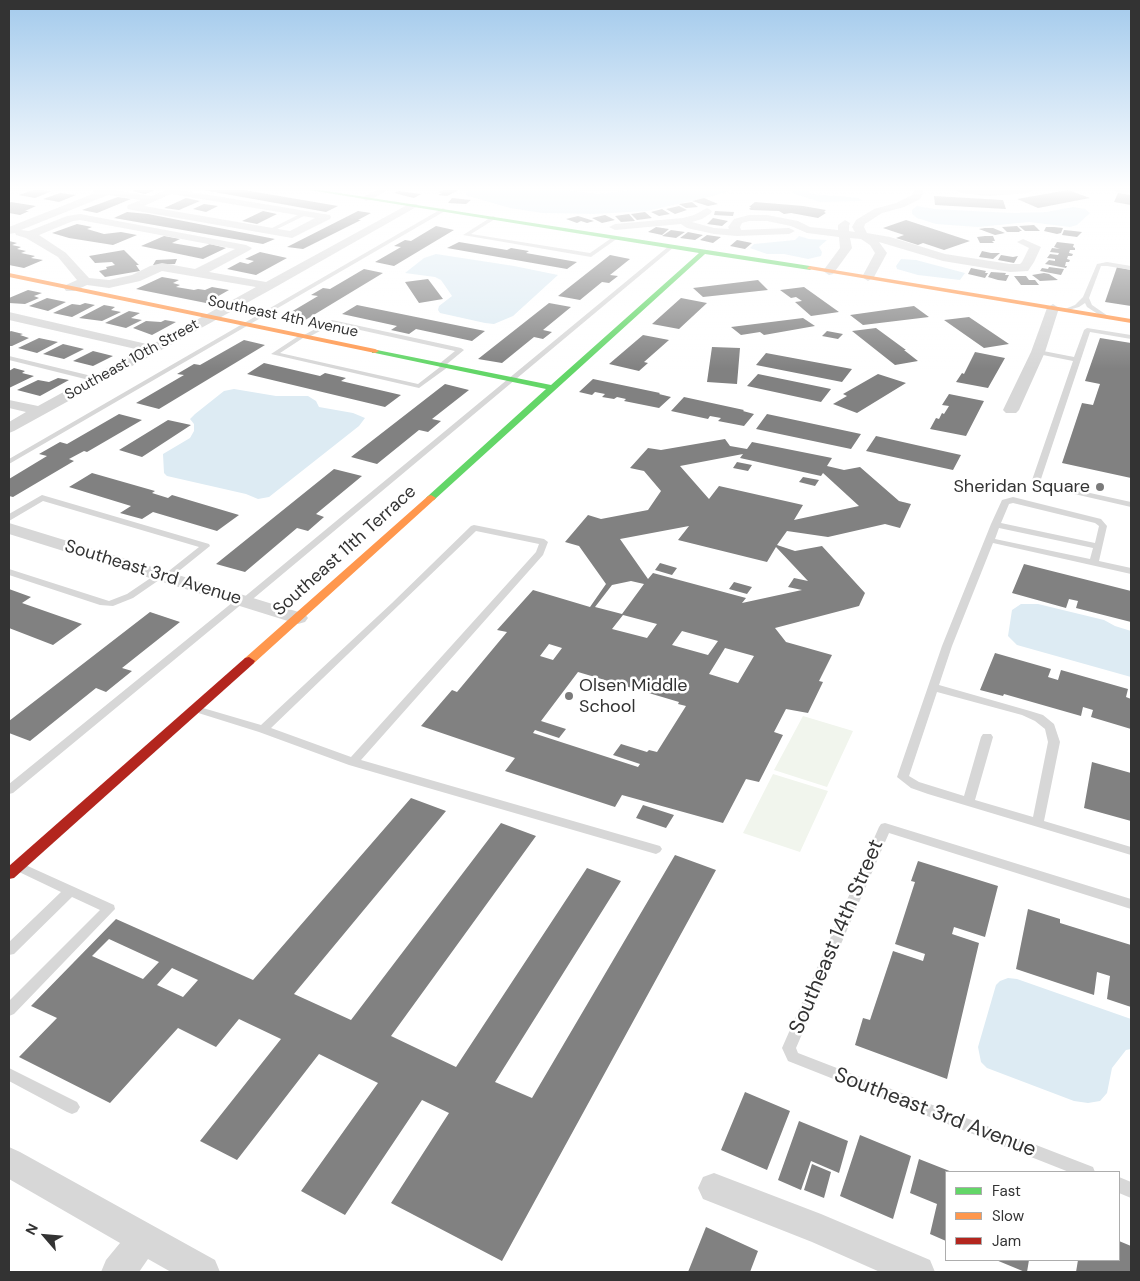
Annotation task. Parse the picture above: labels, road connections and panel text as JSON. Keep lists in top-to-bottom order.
{
  "streets": {
    "street": [
      "Southeast 4th Avenue",
      "Southeast 10th Street",
      "Southeast 11th Terrace",
      "Southeast 3rd Avenue"
    ],
    "lane": ["Southeast 14th Street"]
  },
  "crossings": [
    ["Southeast 4th Avenue", "Southeast 10th Street"],
    ["Southeast 4th Avenue", "Southeast 11th Terrace"],
    ["Southeast 11th Terrace", "Southeast 3rd Avenue"],
    ["Southeast 3rd Avenue", "Southeast 14th Street"]
  ],
  "places": ["Sheridan Square", "Olsen Middle School"],
  "legend": ["Fast", "Slow", "Jam"],
  "north": "top left"
}
